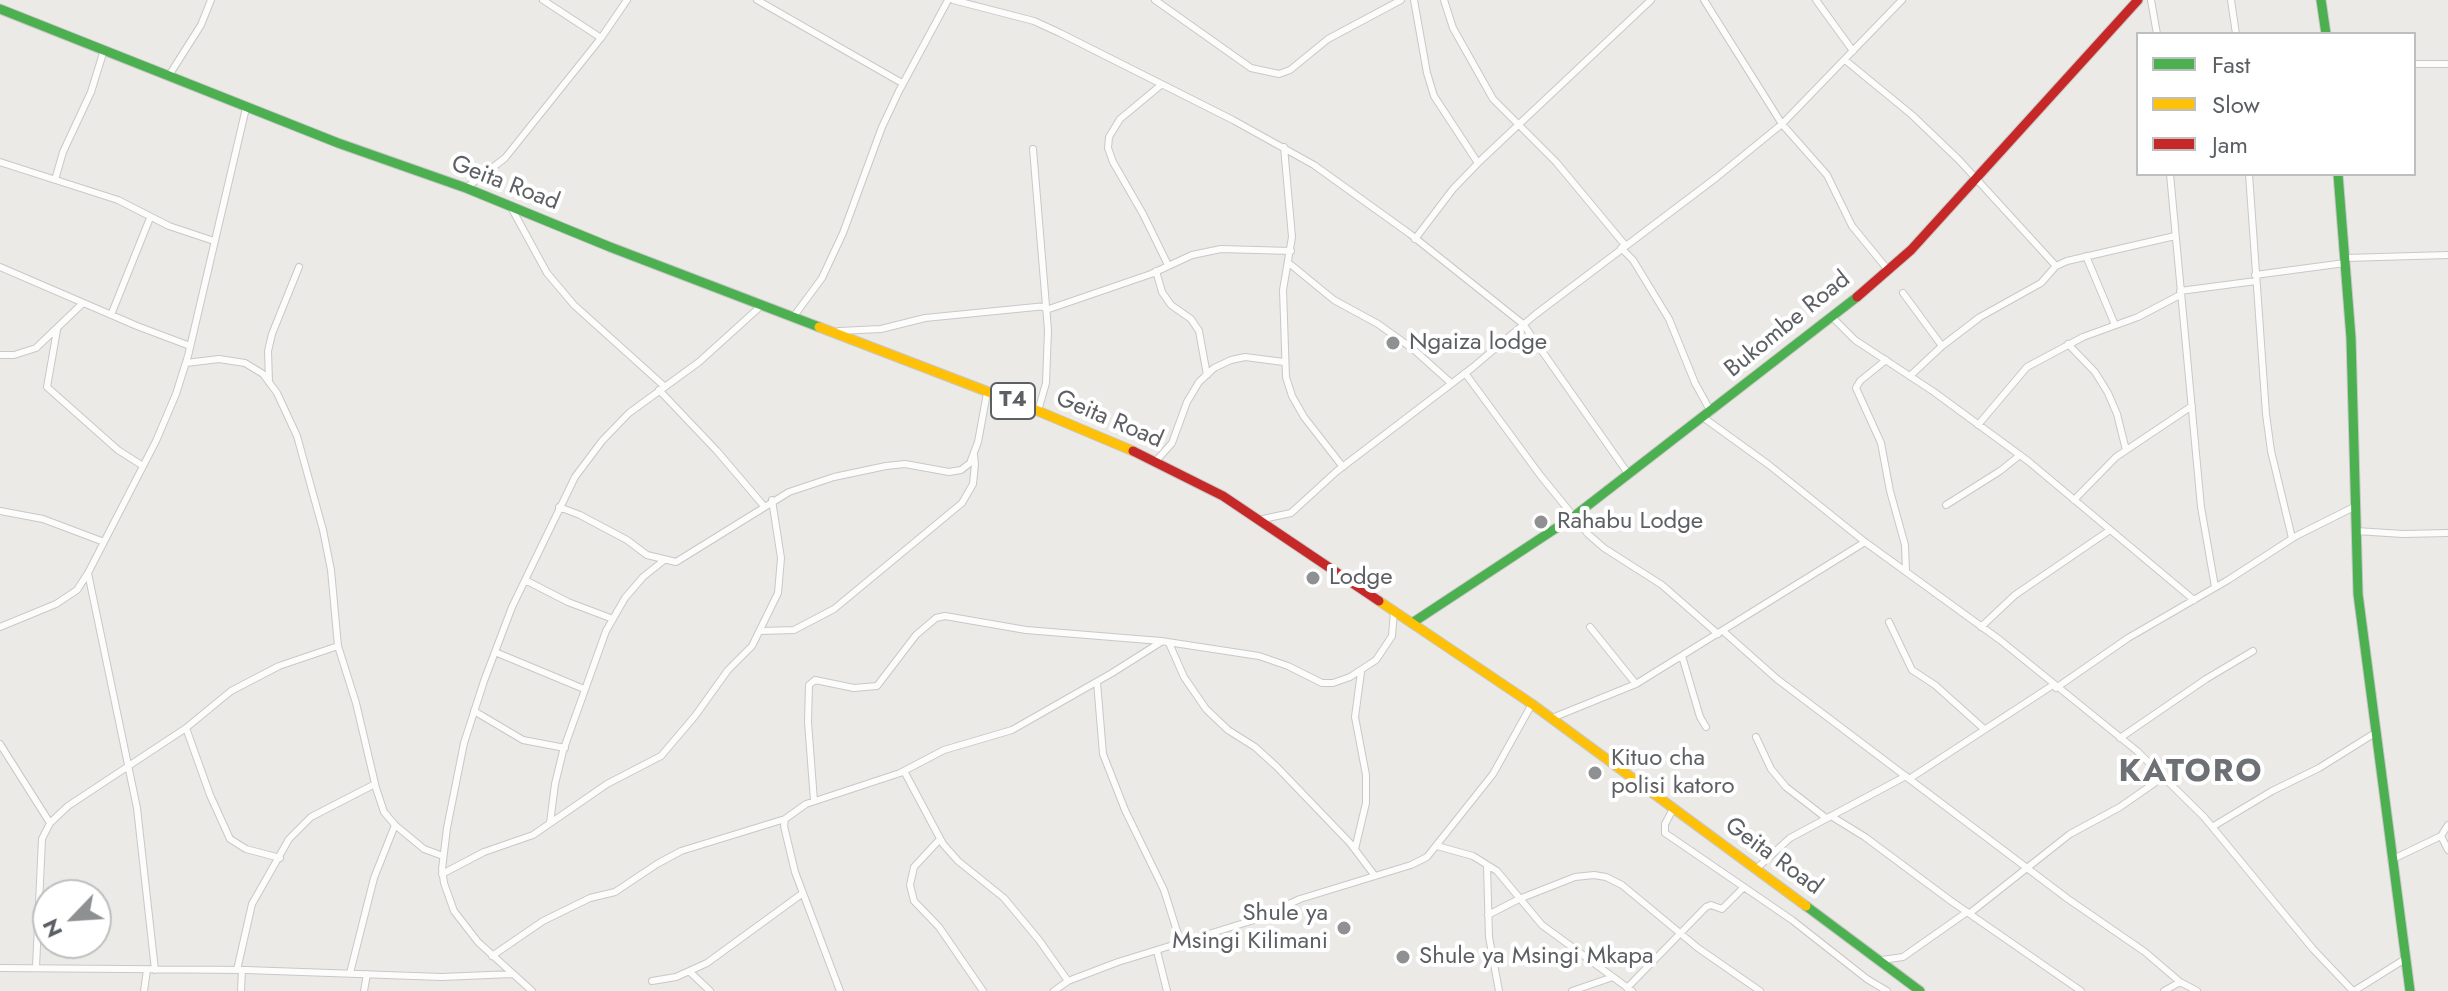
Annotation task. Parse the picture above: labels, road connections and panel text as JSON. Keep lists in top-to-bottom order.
{
  "streets": {
    "main road": ["Geita Road", "Bukombe Road", "T4"]
  },
  "crossings": [
    ["Geita Road", "Bukombe Road"]
  ],
  "districts": ["KATORO"],
  "places": [
    "Ngaiza lodge",
    "Rahabu Lodge",
    "Lodge",
    "Kituo cha polisi katoro",
    "Shule ya Msingi Kilimani",
    "Shule ya Msingi Mkapa"
  ],
  "legend": ["Fast", "Slow", "Jam"],
  "north": "bottom left"
}
